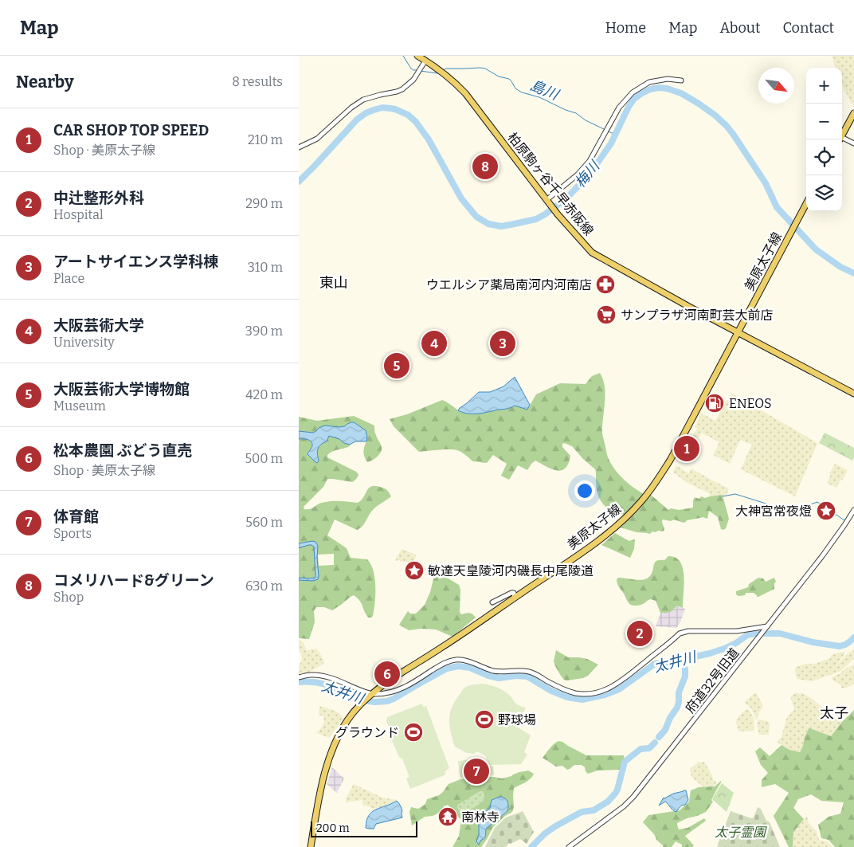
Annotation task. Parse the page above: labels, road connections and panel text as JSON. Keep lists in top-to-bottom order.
{
  "streets": {
    "main road": ["柏原駒ヶ谷千早赤阪線", "美原太子線"],
    "street": ["府道32号旧道"]
  },
  "crossings": [
    ["柏原駒ヶ谷千早赤阪線", "美原太子線"]
  ],
  "districts": ["東山", "太子"],
  "water": ["島川", "梅川", "太井川"],
  "parks": ["太子霊園"],
  "places": {
    "pharmacy": ["ウエルシア薬局南河内河南店"],
    "supermarket": ["サンプラザ河南町芸大前店"],
    "fuel station": ["ENEOS"],
    "place": ["大神宮常夜燈", "敏達天皇陵河内磯長中尾陵道"],
    "sports": ["野球場", "グラウンド"],
    "temple": ["南林寺"]
  },
  "scale_bar": "200 m",
  "north": "bottom right",
  "page": {
    "header": "Map",
    "nav": [
      "Home",
      "Map",
      "About",
      "Contact"
    ],
    "heading": ["Nearby", "8 results"],
    "map_buttons": ["+", "−"],
    "list": [
      {
        "mark": "1",
        "name": "CAR SHOP TOP SPEED",
        "note": "Shop · 美原太子線",
        "value": "210 m"
      },
      {
        "mark": "2",
        "name": "中辻整形外科",
        "note": "Hospital",
        "value": "290 m"
      },
      {
        "mark": "3",
        "name": "アートサイエンス学科棟",
        "note": "Place",
        "value": "310 m"
      },
      {
        "mark": "4",
        "name": "大阪芸術大学",
        "note": "University",
        "value": "390 m"
      },
      {
        "mark": "5",
        "name": "大阪芸術大学博物館",
        "note": "Museum",
        "value": "420 m"
      },
      {
        "mark": "6",
        "name": "松本農園 ぶどう直売",
        "note": "Shop · 美原太子線",
        "value": "500 m"
      },
      {
        "mark": "7",
        "name": "体育館",
        "note": "Sports",
        "value": "560 m"
      },
      {
        "mark": "8",
        "name": "コメリハード&グリーン",
        "note": "Shop",
        "value": "630 m"
      }
    ],
    "pins": [
      "8",
      "3",
      "4",
      "5",
      "1",
      "2",
      "6",
      "7"
    ],
    "scale": "200 m"
  }
}
